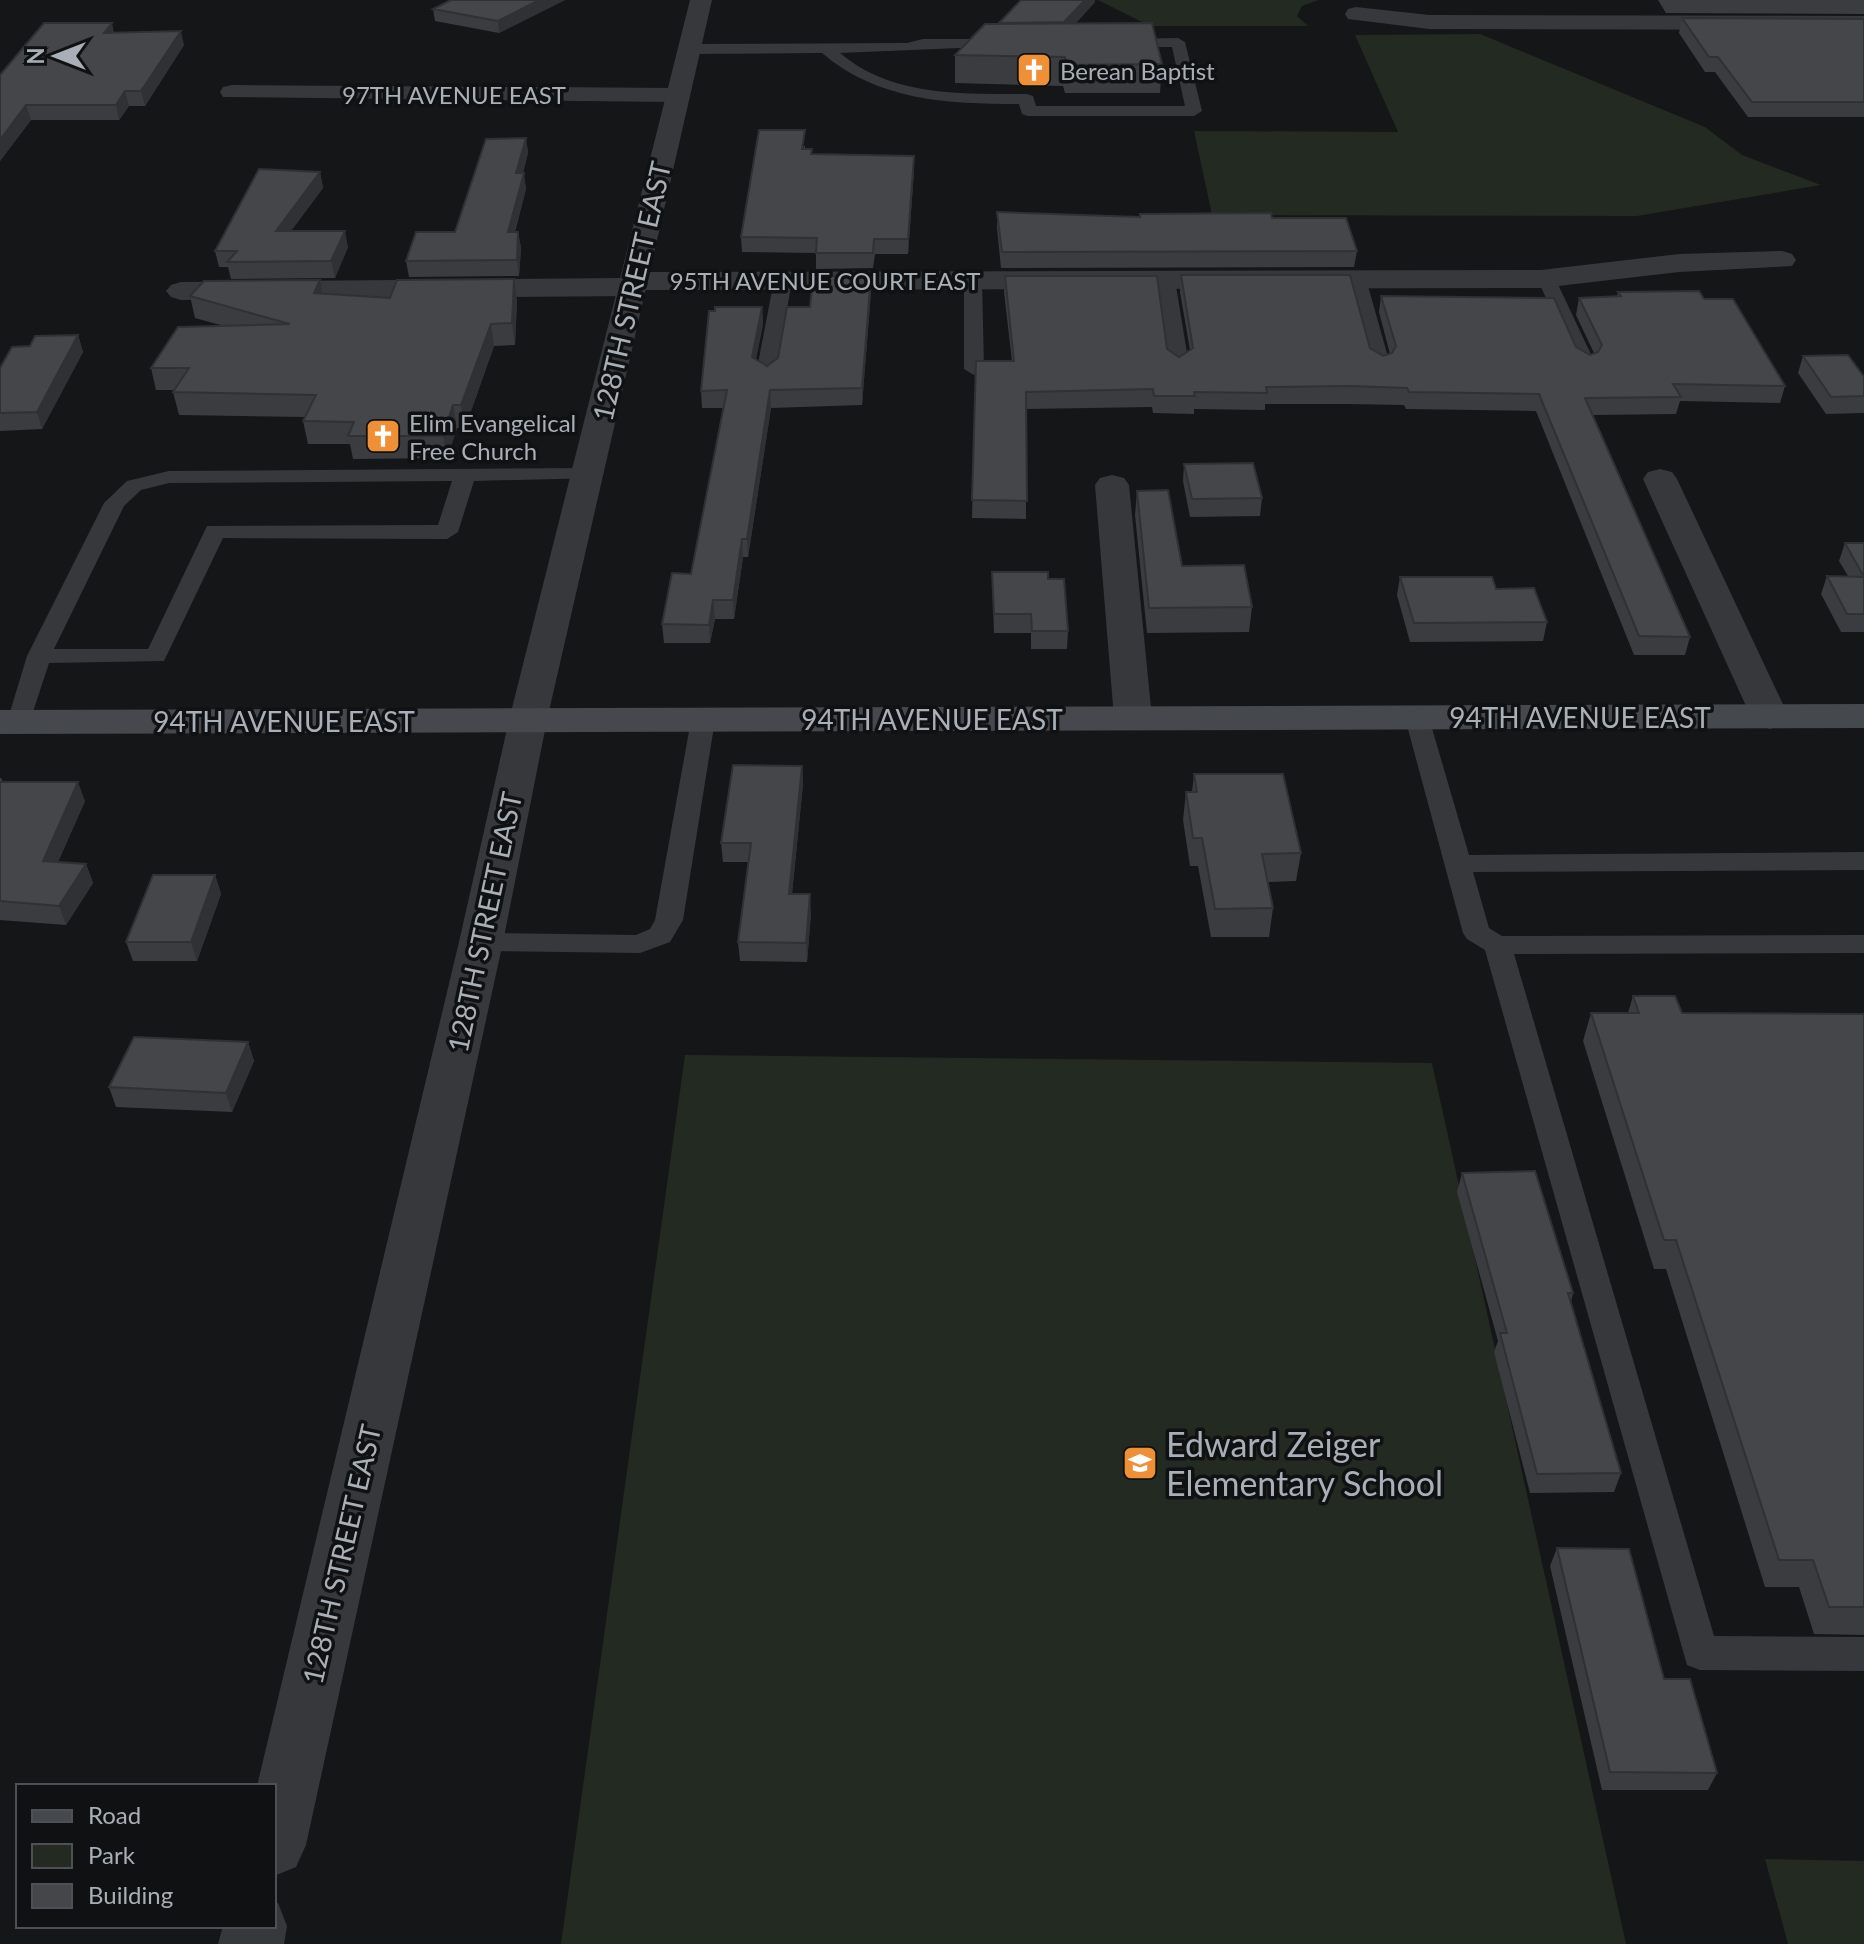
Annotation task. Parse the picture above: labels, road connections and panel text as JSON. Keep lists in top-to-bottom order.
{
  "streets": {
    "main road": ["94TH AVENUE EAST"],
    "street": ["97TH AVENUE EAST", "95TH AVENUE COURT EAST", "128TH STREET EAST"]
  },
  "crossings": [
    ["97TH AVENUE EAST", "128TH STREET EAST"],
    ["95TH AVENUE COURT EAST", "128TH STREET EAST"],
    ["128TH STREET EAST", "94TH AVENUE EAST"]
  ],
  "places": {
    "church": ["Berean Baptist", "Elim Evangelical Free Church"],
    "school or university": ["Edward Zeiger Elementary School"]
  },
  "legend": ["Road", "Park", "Building"],
  "north": "left"
}
